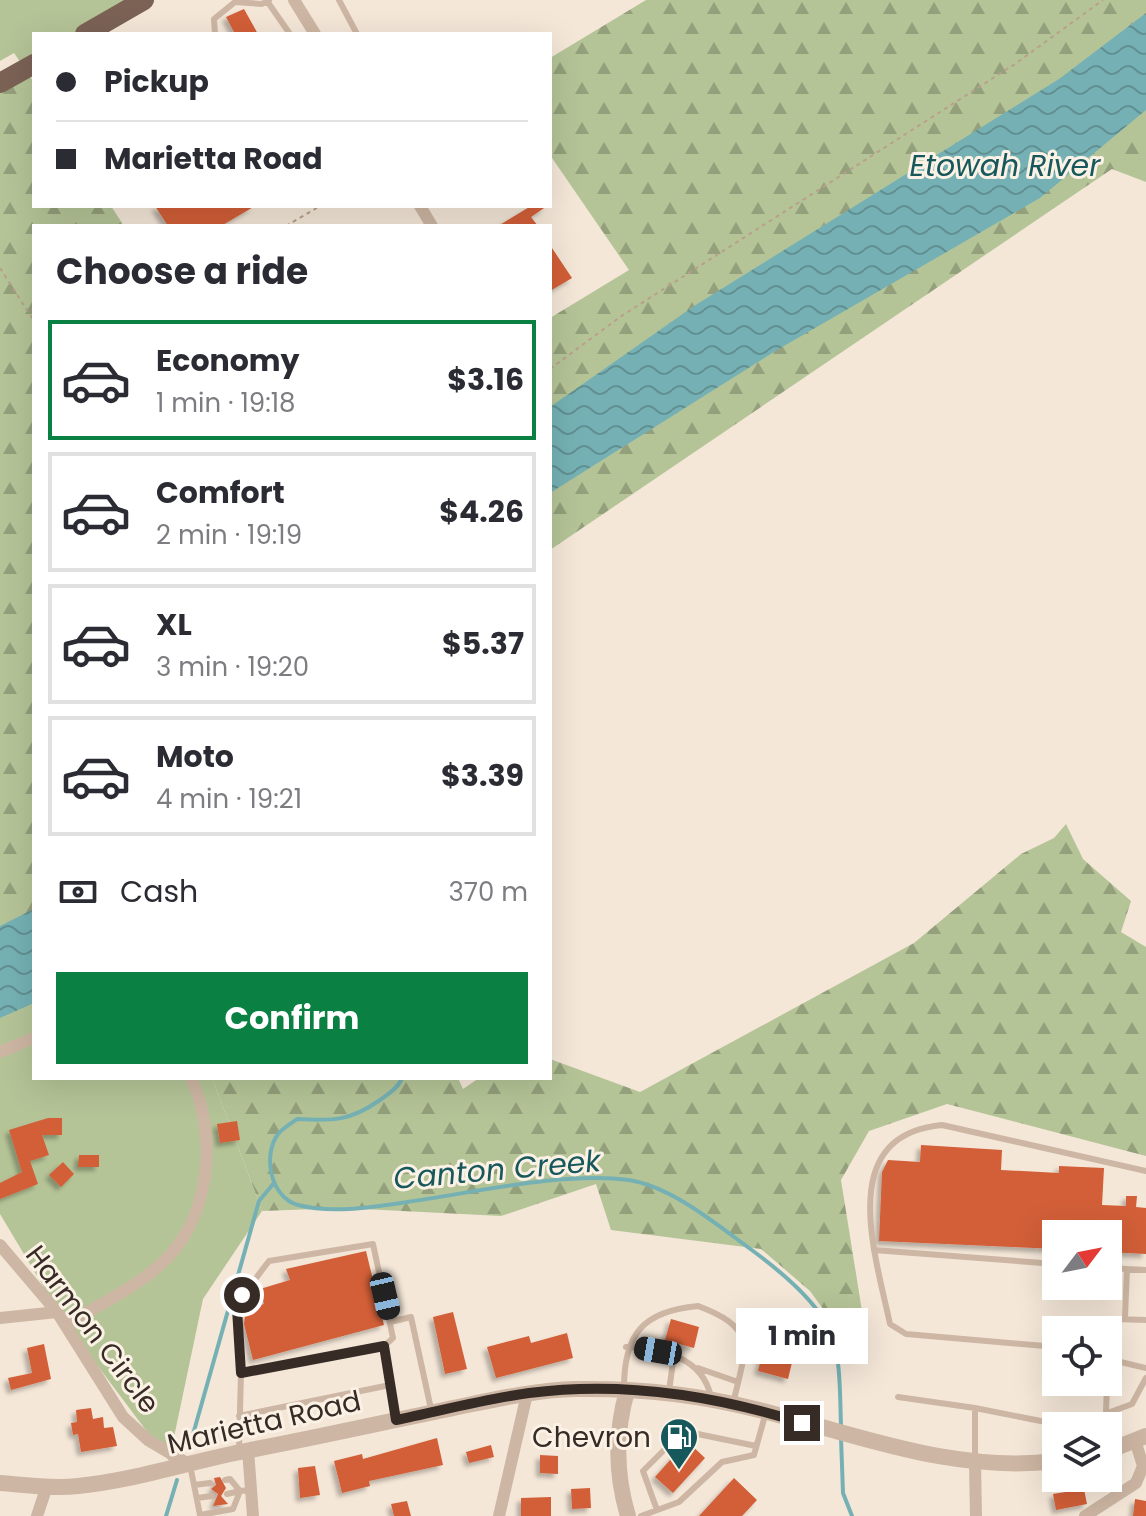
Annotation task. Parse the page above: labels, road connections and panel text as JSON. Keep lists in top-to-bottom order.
{
  "streets": {
    "street": ["Harmon Circle", "Marietta Road"]
  },
  "crossings": [
    ["Harmon Circle", "Marietta Road"]
  ],
  "water": ["Etowah River", "Canton Creek"],
  "places": {
    "fuel station": ["Chevron"]
  },
  "north": "top right",
  "page": {
    "banner": ["Pickup", "Marietta Road"],
    "heading": "Choose a ride",
    "list": [
      {
        "name": "Economy",
        "note": "1 min · 19:18",
        "value": "$3.16"
      },
      {
        "name": "Comfort",
        "note": "2 min · 19:19",
        "value": "$4.26"
      },
      {
        "name": "XL",
        "note": "3 min · 19:20",
        "value": "$5.37"
      },
      {
        "name": "Moto",
        "note": "4 min · 19:21",
        "value": "$3.39"
      }
    ],
    "pay": ["Cash", "370 m"],
    "buttons": "Confirm",
    "bubble": "1 min"
  }
}
